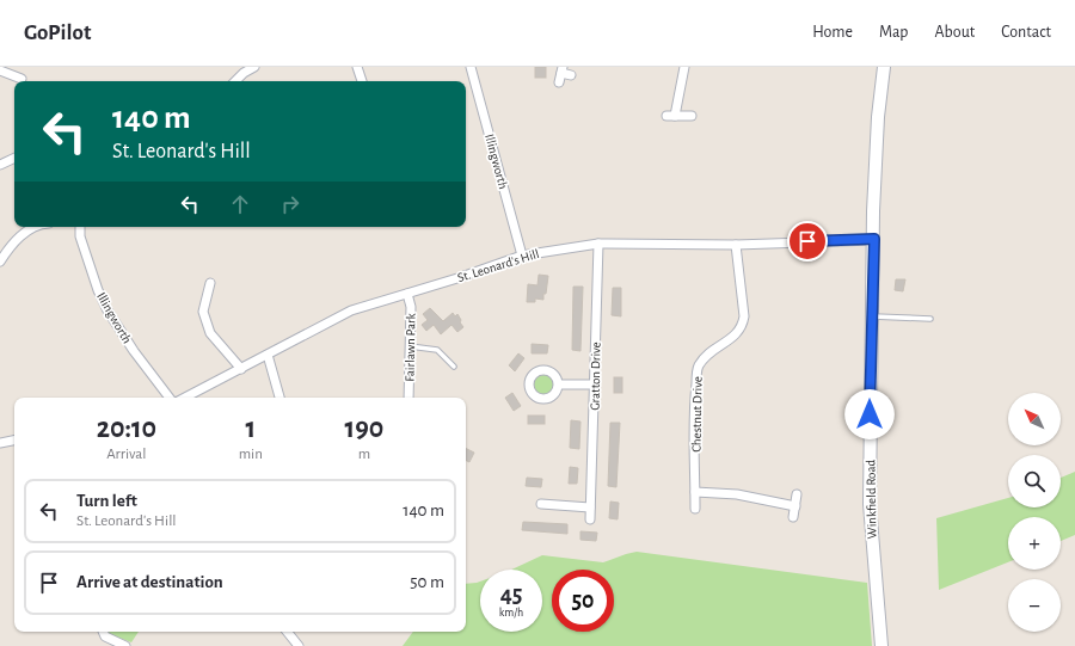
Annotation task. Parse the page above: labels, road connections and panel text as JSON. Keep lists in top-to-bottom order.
{
  "streets": {
    "main road": ["Winkfield Road"],
    "street": [
      "Illingworth",
      "St. Leonard's Hill",
      "Fairlawn Park",
      "Gratton Drive",
      "Chestnut Drive"
    ]
  },
  "crossings": [
    ["Illingworth", "St. Leonard's Hill"],
    ["St. Leonard's Hill", "Fairlawn Park"],
    ["St. Leonard's Hill", "Gratton Drive"],
    ["St. Leonard's Hill", "Chestnut Drive"],
    ["St. Leonard's Hill", "Winkfield Road"]
  ],
  "north": "top left",
  "page": {
    "header": "GoPilot",
    "nav": [
      "Home",
      "Map",
      "About",
      "Contact"
    ],
    "turn": ["140 m", "St. Leonard's Hill"],
    "map_buttons": ["+", "−"],
    "eta": [
      "20:10",
      "Arrival",
      "1",
      "min",
      "190",
      "m"
    ],
    "list": [
      {
        "name": "Turn left",
        "note": "St. Leonard's Hill",
        "value": "140 m"
      },
      {
        "name": "Arrive at destination",
        "value": "50 m"
      }
    ],
    "speed": "45 km/h",
    "limit": "50"
  }
}
